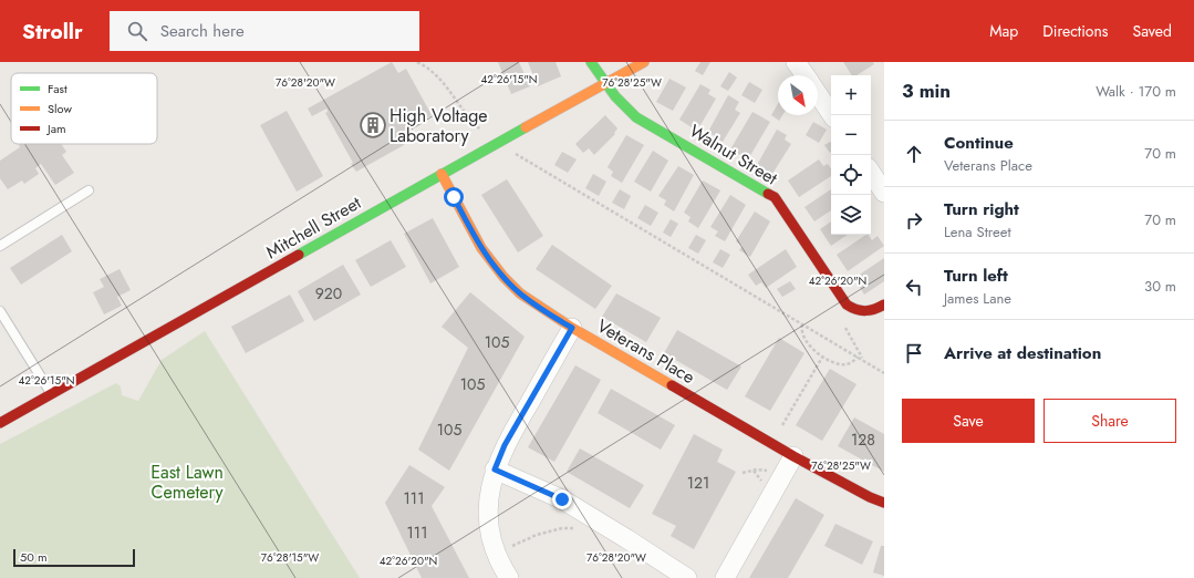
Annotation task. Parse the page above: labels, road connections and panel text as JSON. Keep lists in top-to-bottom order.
{
  "streets": {
    "street": ["Walnut Street", "Mitchell Street", "Veterans Place"]
  },
  "crossings": [
    ["Walnut Street", "Mitchell Street"],
    ["Mitchell Street", "Veterans Place"]
  ],
  "parks": ["East Lawn Cemetery"],
  "places": {
    "building": ["High Voltage Laboratory"]
  },
  "house_numbers": [
    "920",
    "105",
    "105",
    "105",
    "128",
    "121",
    "111",
    "111"
  ],
  "legend": ["Fast", "Slow", "Jam"],
  "scale_bar": "50 m",
  "north": "bottom right",
  "page": {
    "header": "Strollr",
    "search": "Search here",
    "nav": ["Map", "Directions", "Saved"],
    "heading": ["3 min", "Walk · 170 m"],
    "map_buttons": ["+", "−"],
    "list": [
      ["Continue", "Veterans Place", "70 m"],
      ["Turn right", "Lena Street", "70 m"],
      ["Turn left", "James Lane", "30 m"],
      "Arrive at destination"
    ],
    "buttons": ["Save", "Share"],
    "scale": "50 m"
  },
  "coordinates": [
    "42°26'15\"N",
    "76°28'20\"W",
    "76°28'25\"W",
    "42°26'20\"N",
    "76°28'15\"W"
  ]
}
